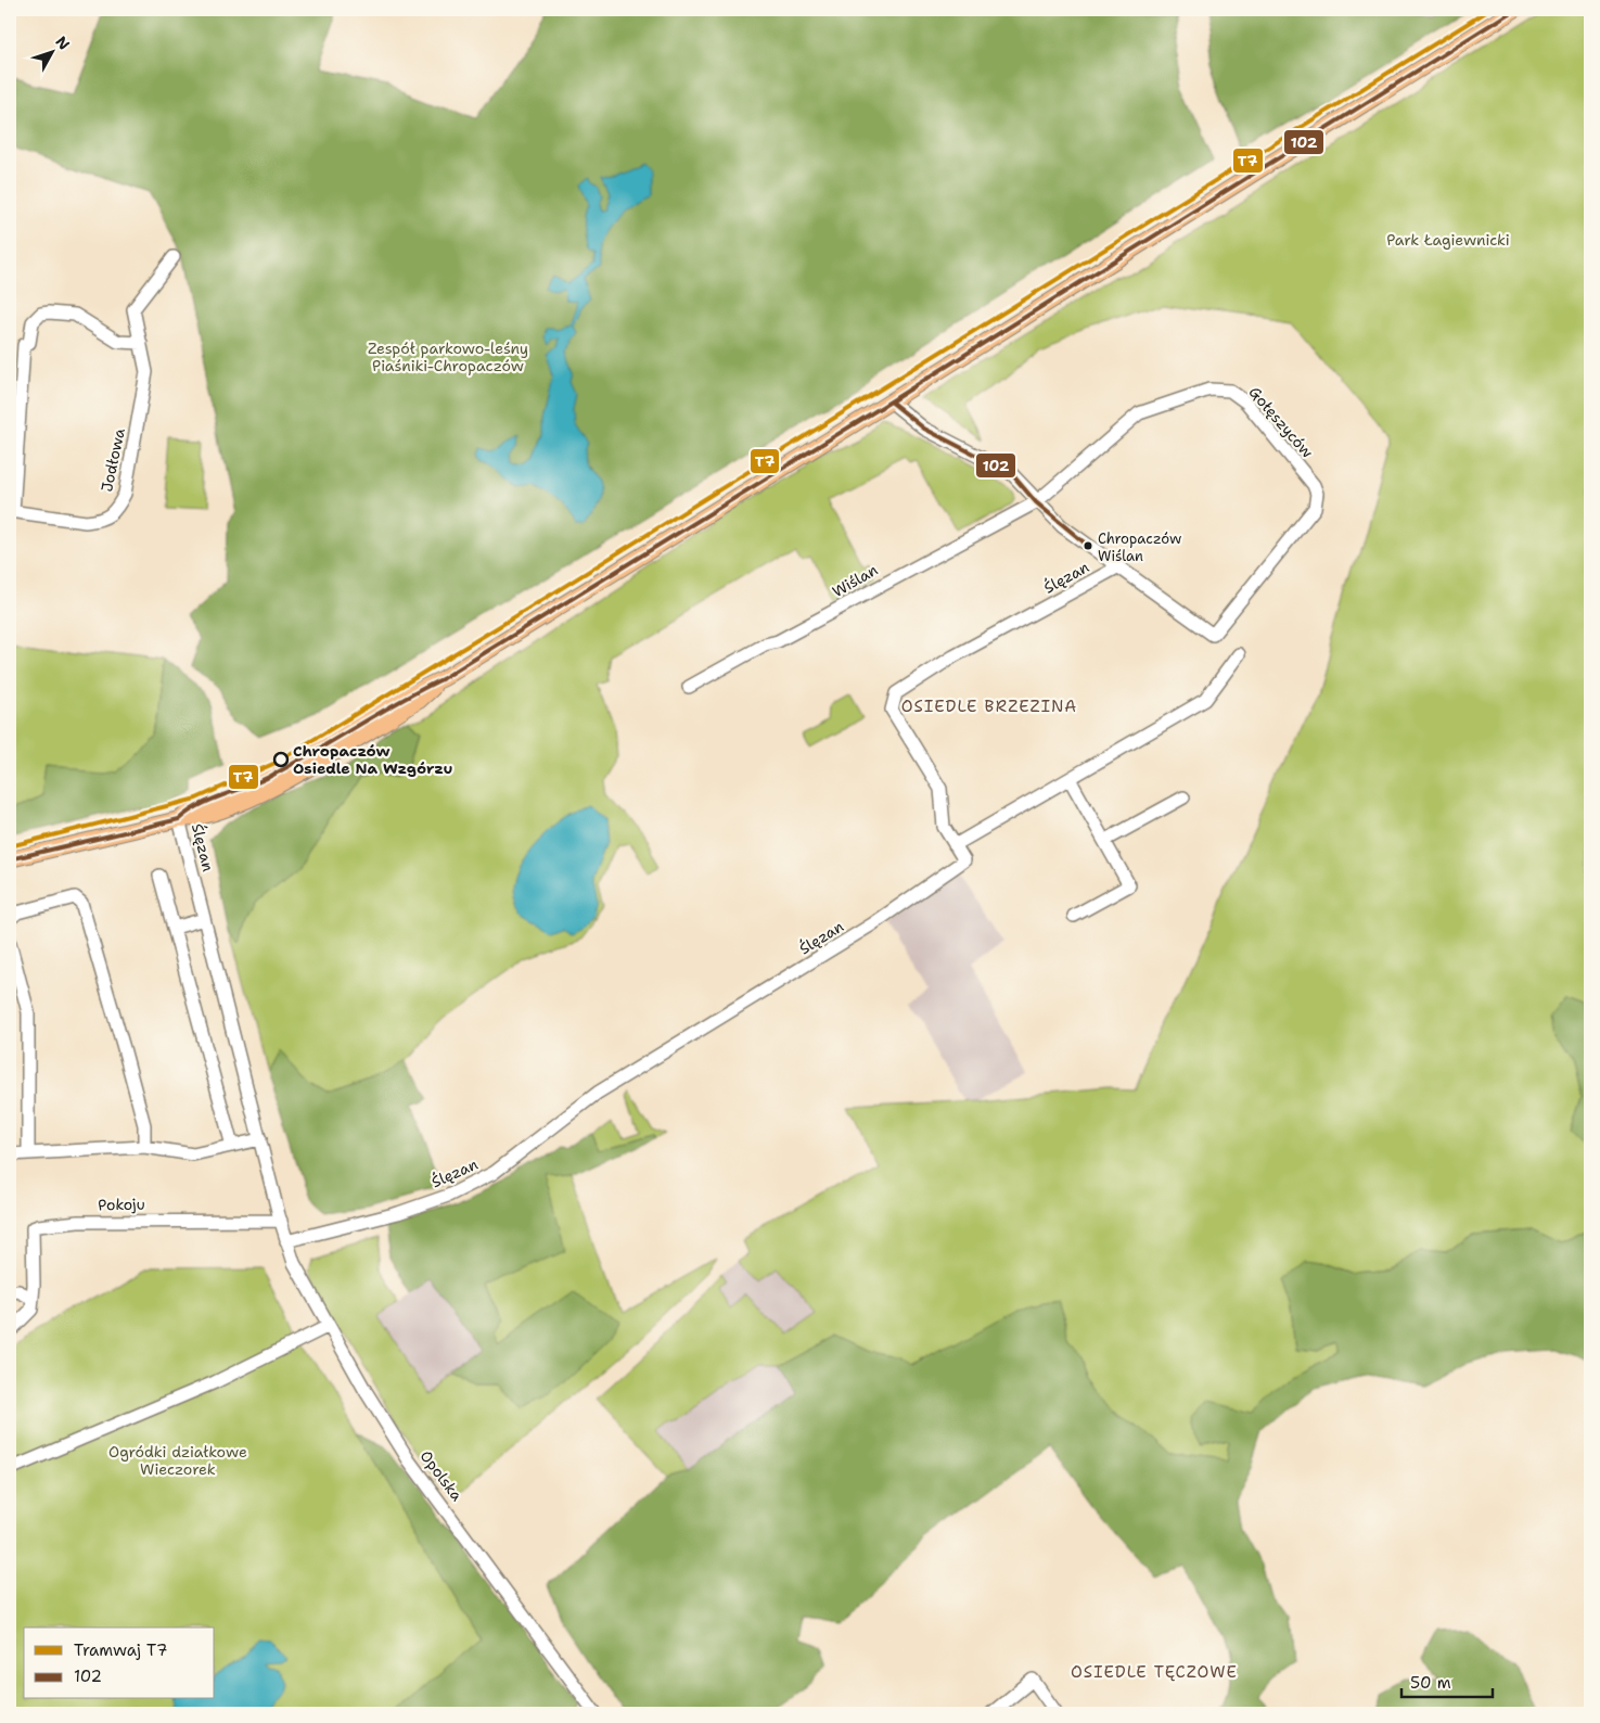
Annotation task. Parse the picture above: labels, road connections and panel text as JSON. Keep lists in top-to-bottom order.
{
  "streets": {
    "street": [
      "Gołęszyców",
      "Jodłowa",
      "Ślęzan",
      "Wiślan",
      "Pokoju",
      "Opolska"
    ]
  },
  "crossings": [
    ["Gołęszyców", "Ślęzan"],
    ["Gołęszyców", "Wiślan"],
    ["Ślęzan", "Wiślan"],
    ["Ślęzan", "Pokoju"],
    ["Ślęzan", "Opolska"]
  ],
  "districts": ["OSIEDLE BRZEZINA", "OSIEDLE TĘCZOWE"],
  "parks": ["Park Łagiewnicki", "Zespół parkowo-leśny Piaśniki-Chropaczów", "Ogródki działkowe Wieczorek"],
  "places": ["Chropaczów Wiślan", "Chropaczów Osiedle Na Wzgórzu"],
  "lines": ["tram line T7", "transit line 102"],
  "legend": ["Tramwaj T7", "102"],
  "scale_bar": "50 m",
  "north": "top right"
}
